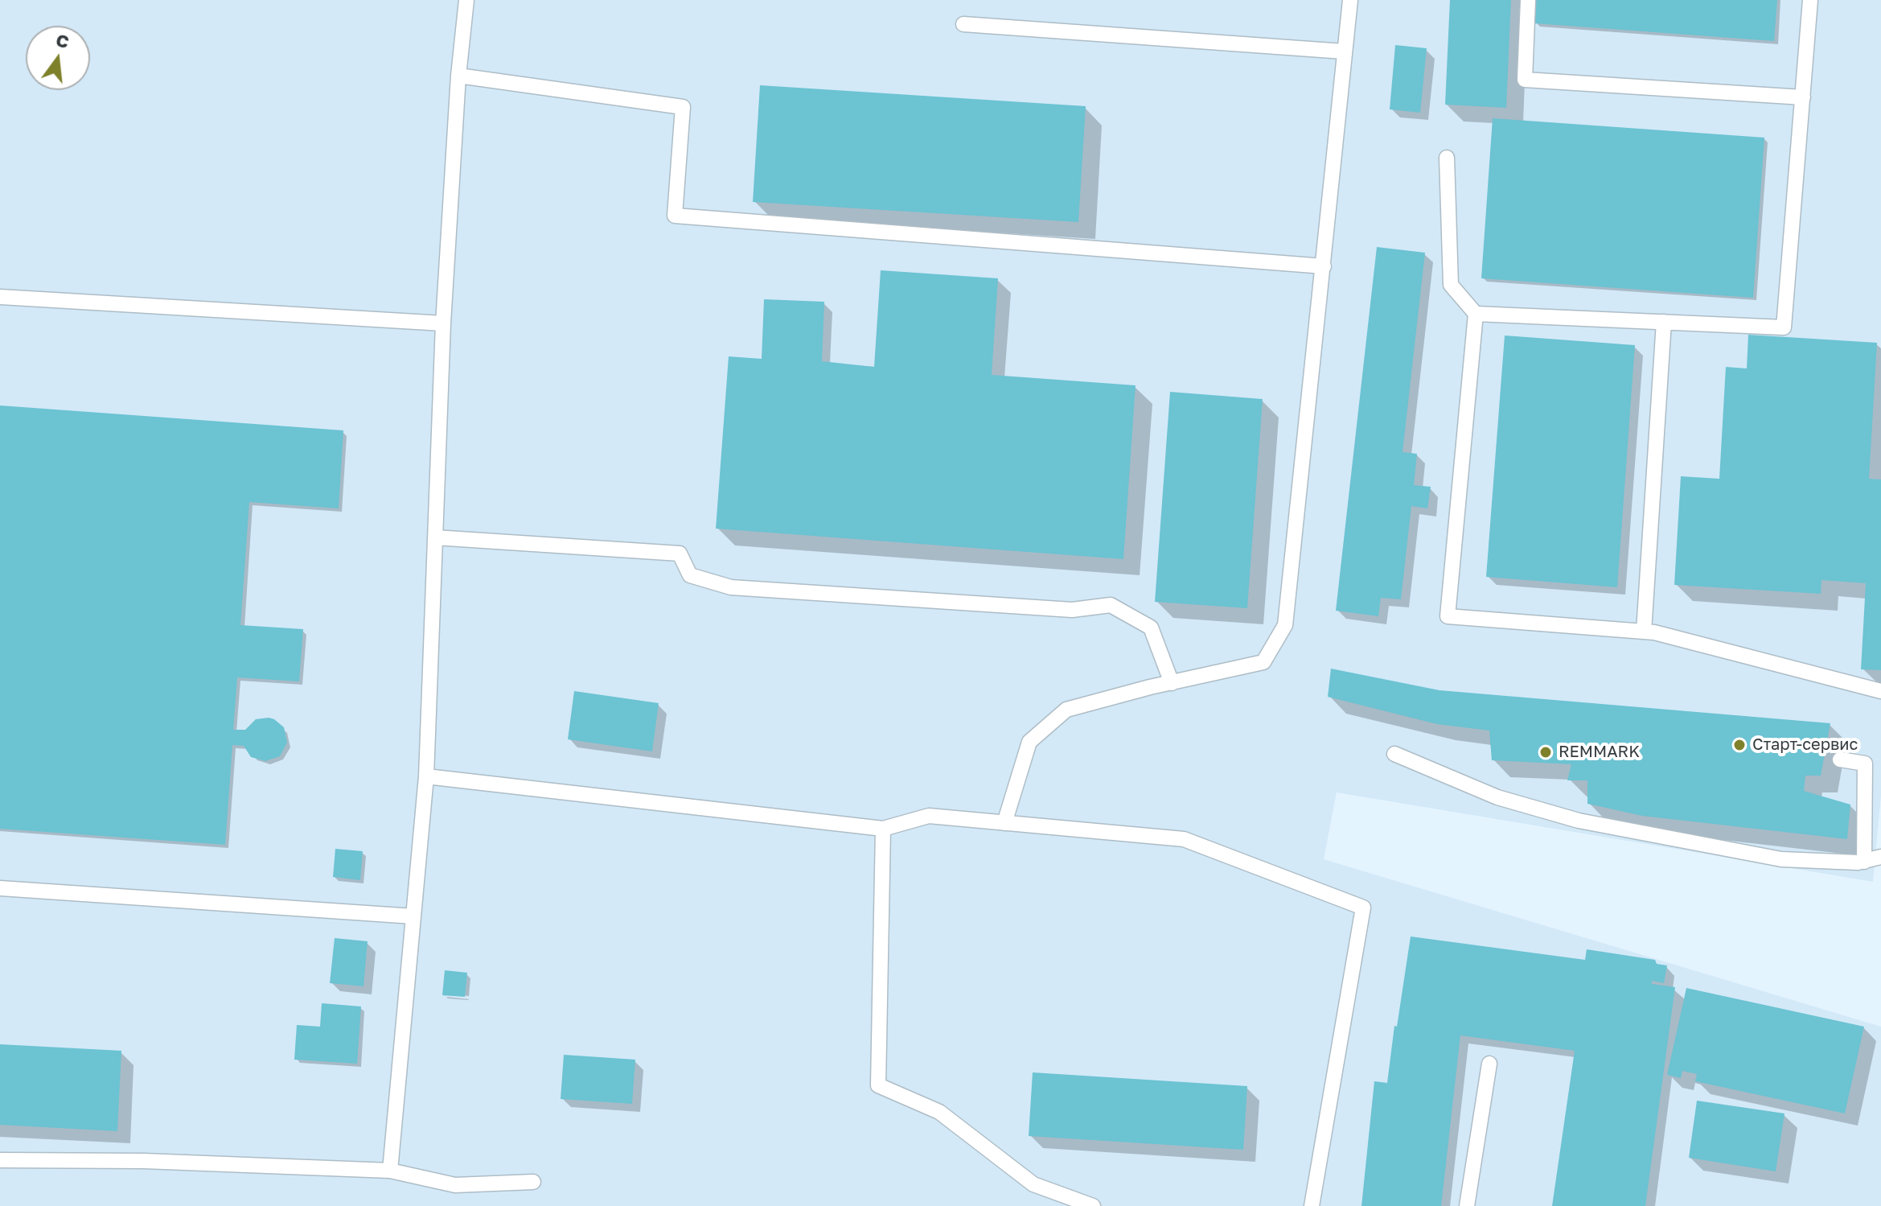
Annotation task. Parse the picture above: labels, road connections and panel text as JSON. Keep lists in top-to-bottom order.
{
  "places": ["Старт-сервис", "REMMARK"],
  "north": "top"
}
